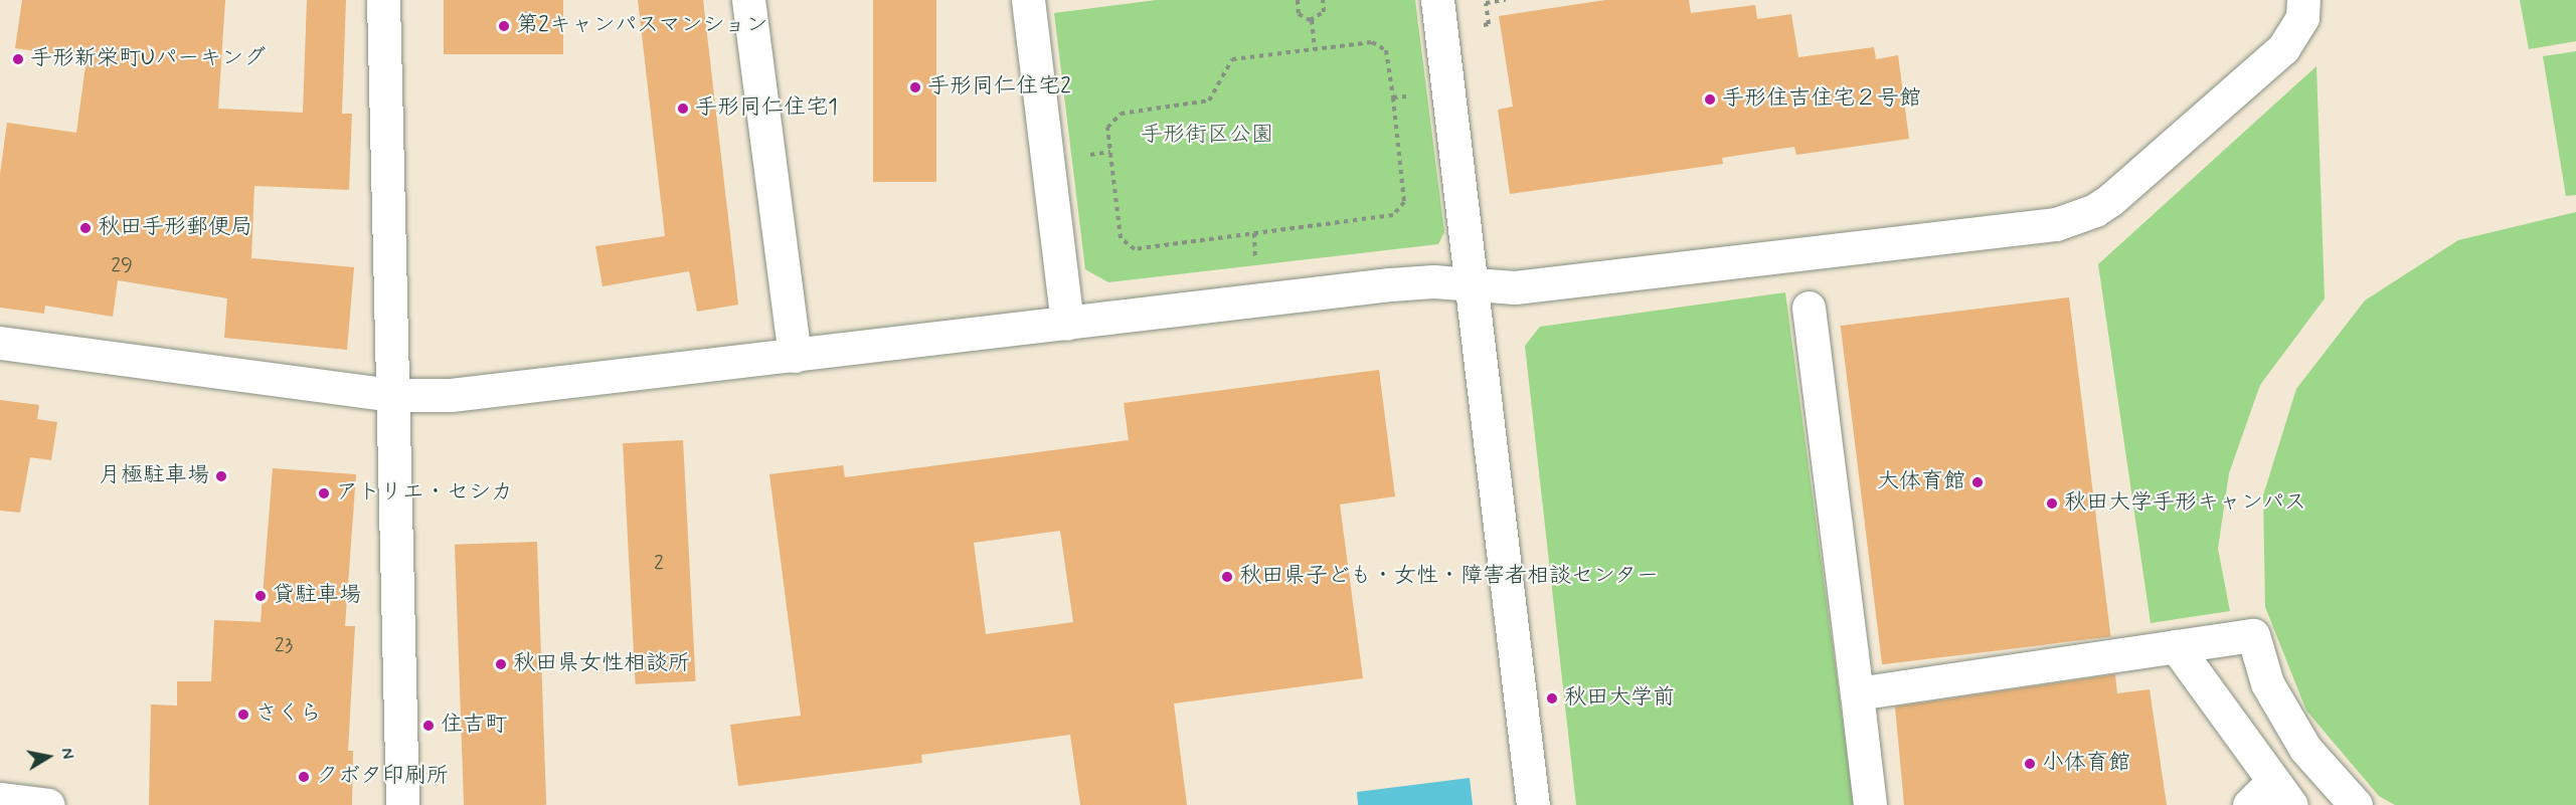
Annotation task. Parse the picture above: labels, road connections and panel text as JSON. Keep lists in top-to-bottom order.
{
  "parks": ["手形街区公園"],
  "places": [
    "第2キャンパスマンション",
    "手形新栄町Uパーキング",
    "手形同仁住宅2",
    "手形住吉住宅２号館",
    "手形同仁住宅1",
    "秋田手形郵便局",
    "月極駐車場",
    "大体育館",
    "アトリエ・セシカ",
    "秋田大学手形キャンパス",
    "秋田県子ども・女性・障害者相談センター",
    "貸駐車場",
    "秋田県女性相談所",
    "秋田大学前",
    "さくら",
    "住吉町",
    "小体育館",
    "クボタ印刷所"
  ],
  "house_numbers": ["29", "2", "23"],
  "north": "right"
}
